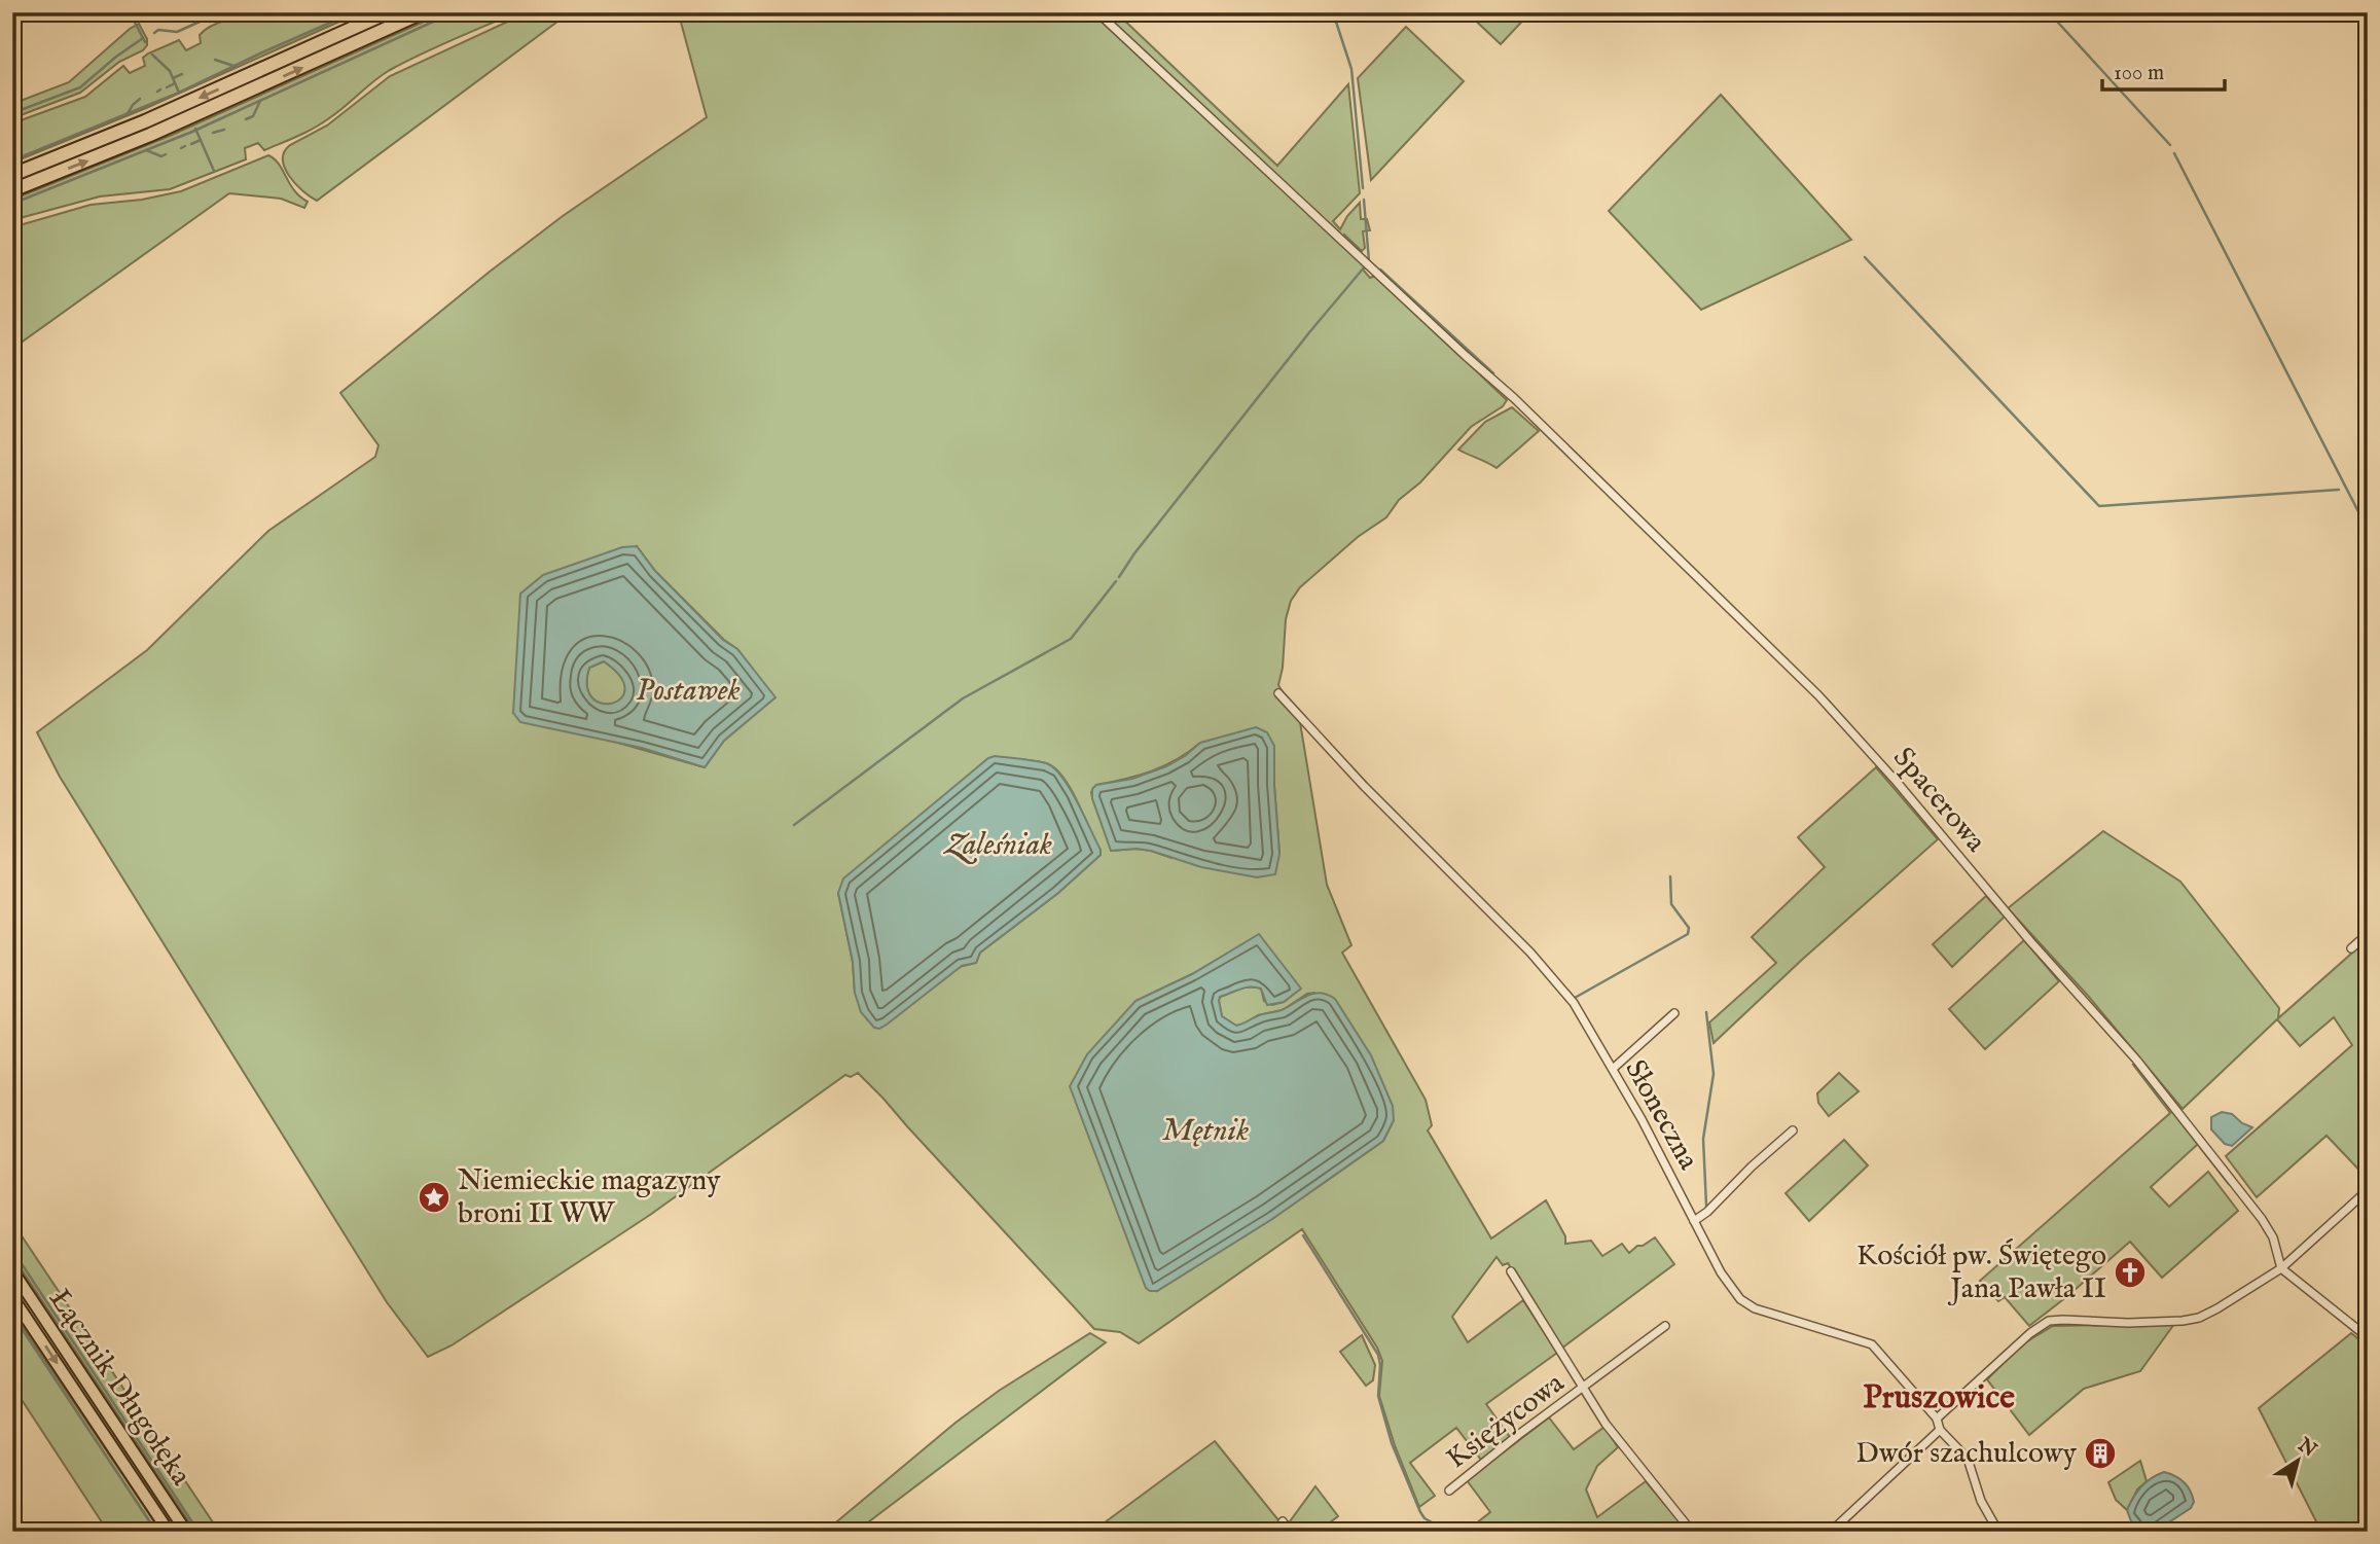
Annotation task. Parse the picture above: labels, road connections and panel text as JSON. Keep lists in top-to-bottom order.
{
  "streets": {
    "main road": ["Łącznik Długołęka"],
    "street": ["Spacerowa", "Słoneczna", "Księżycowa"]
  },
  "districts": ["Pruszowice"],
  "water": ["Postawek", "Zaleśniak", "Mętnik"],
  "places": {
    "place": ["Niemieckie magazyny broni II WW"],
    "church": ["Kościół pw. Świętego Jana Pawła II"],
    "building": ["Dwór szachulcowy"]
  },
  "scale_bar": "100 m",
  "north": "top right"
}
